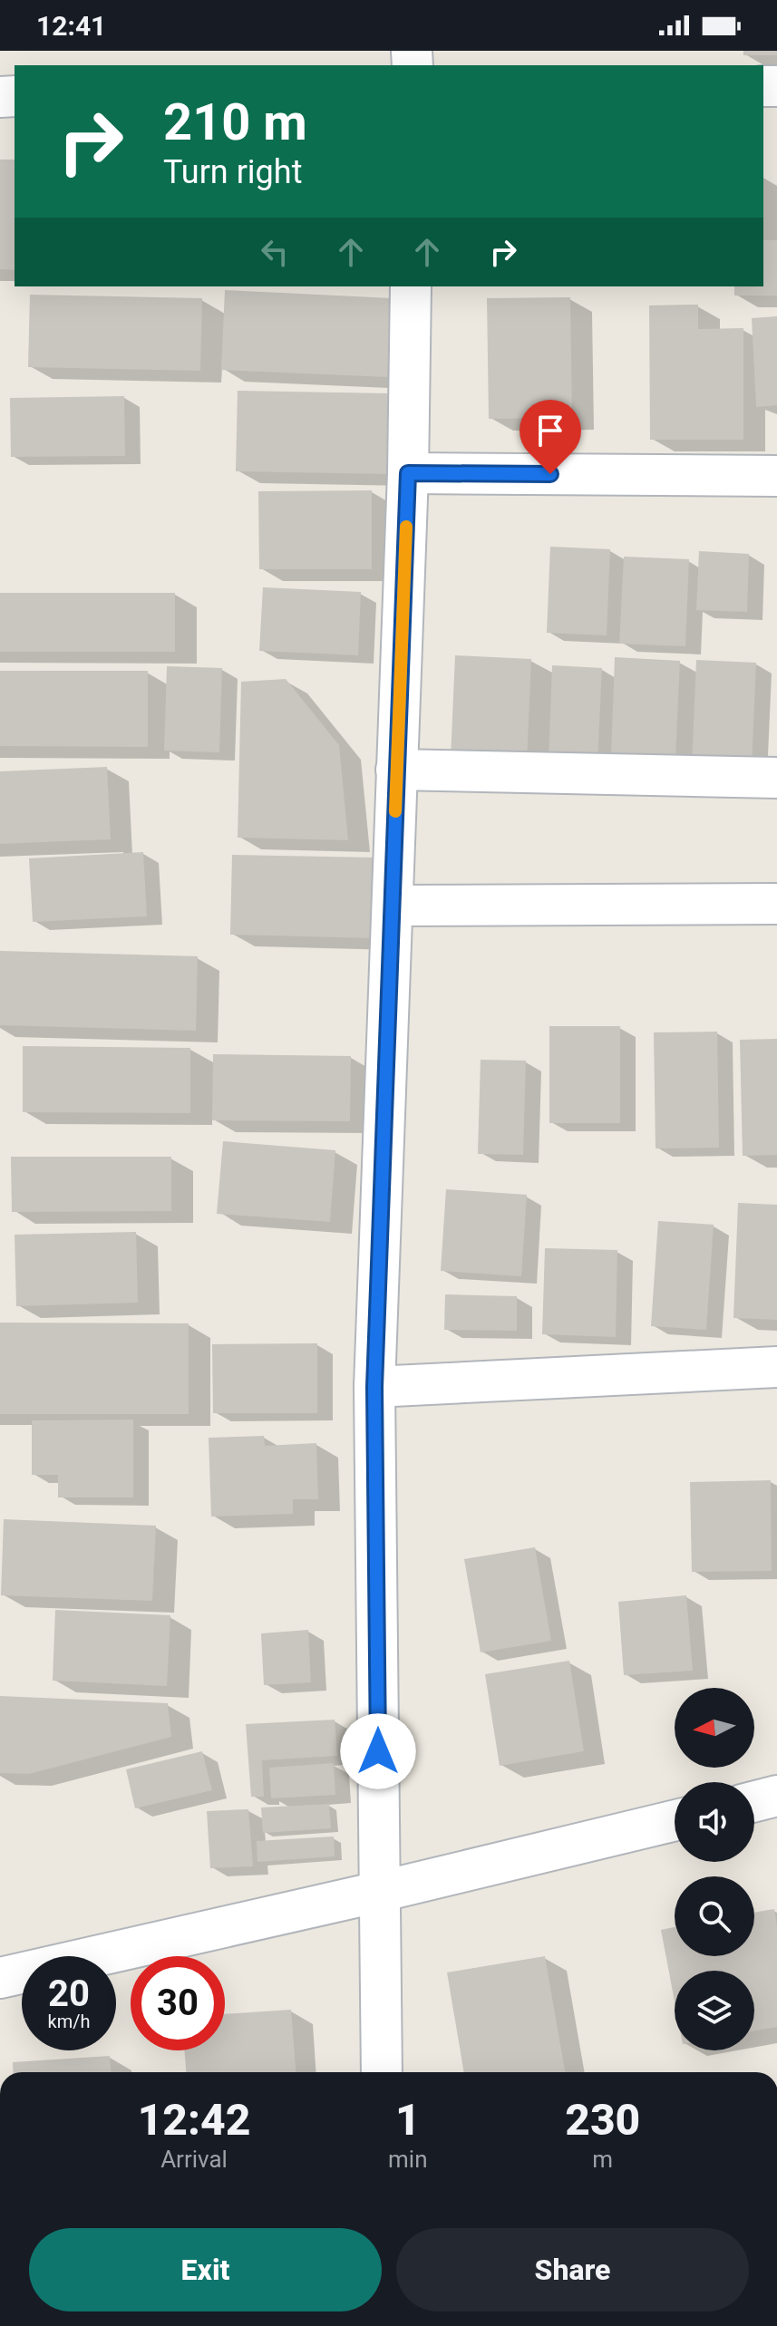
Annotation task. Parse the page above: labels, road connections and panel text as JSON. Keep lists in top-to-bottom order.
{
  "north": "left",
  "page": {
    "status": "12:41",
    "turn": ["210 m", "Turn right"],
    "speed": "20 km/h",
    "limit": "30",
    "eta": [
      "12:42",
      "Arrival",
      "1",
      "min",
      "230",
      "m"
    ],
    "buttons": ["Exit", "Share"]
  }
}
